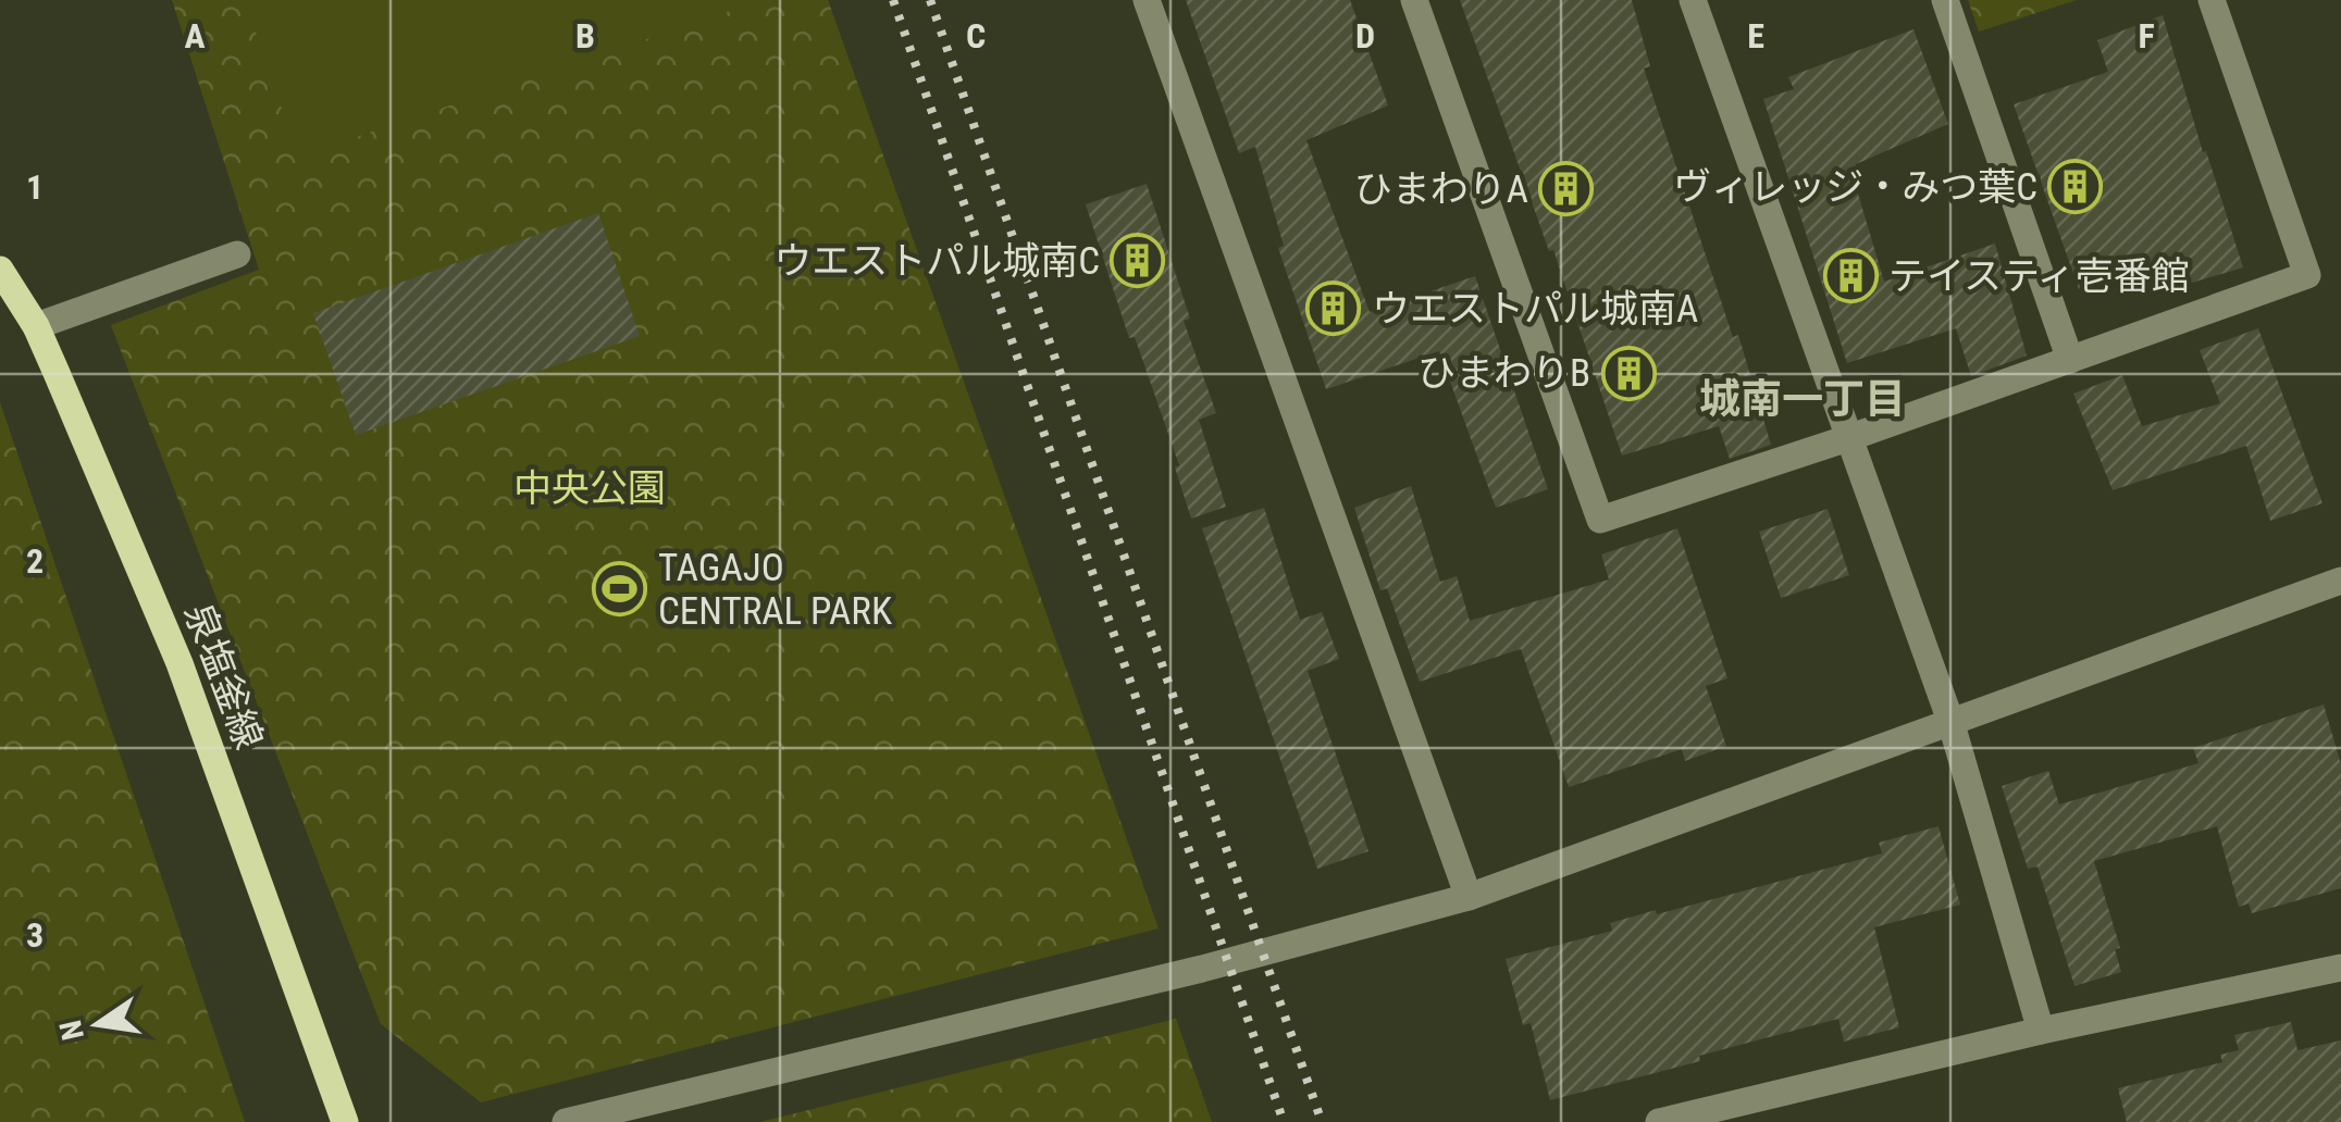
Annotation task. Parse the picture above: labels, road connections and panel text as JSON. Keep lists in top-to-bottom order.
{
  "streets": {
    "main road": ["泉塩釜線"]
  },
  "districts": ["城南一丁目"],
  "parks": ["中央公園"],
  "places": {
    "building": [
      "ヴィレッジ・みつ葉C",
      "ひまわりA",
      "ウエストパル城南C",
      "テイスティ壱番館",
      "ウエストパル城南A",
      "ひまわりB"
    ],
    "sports": ["TAGAJO CENTRAL PARK"]
  },
  "north": "left",
  "grid": {
    "columns": [
      "A",
      "B",
      "C",
      "D",
      "E",
      "F"
    ],
    "rows": ["1", "2", "3"]
  }
}
